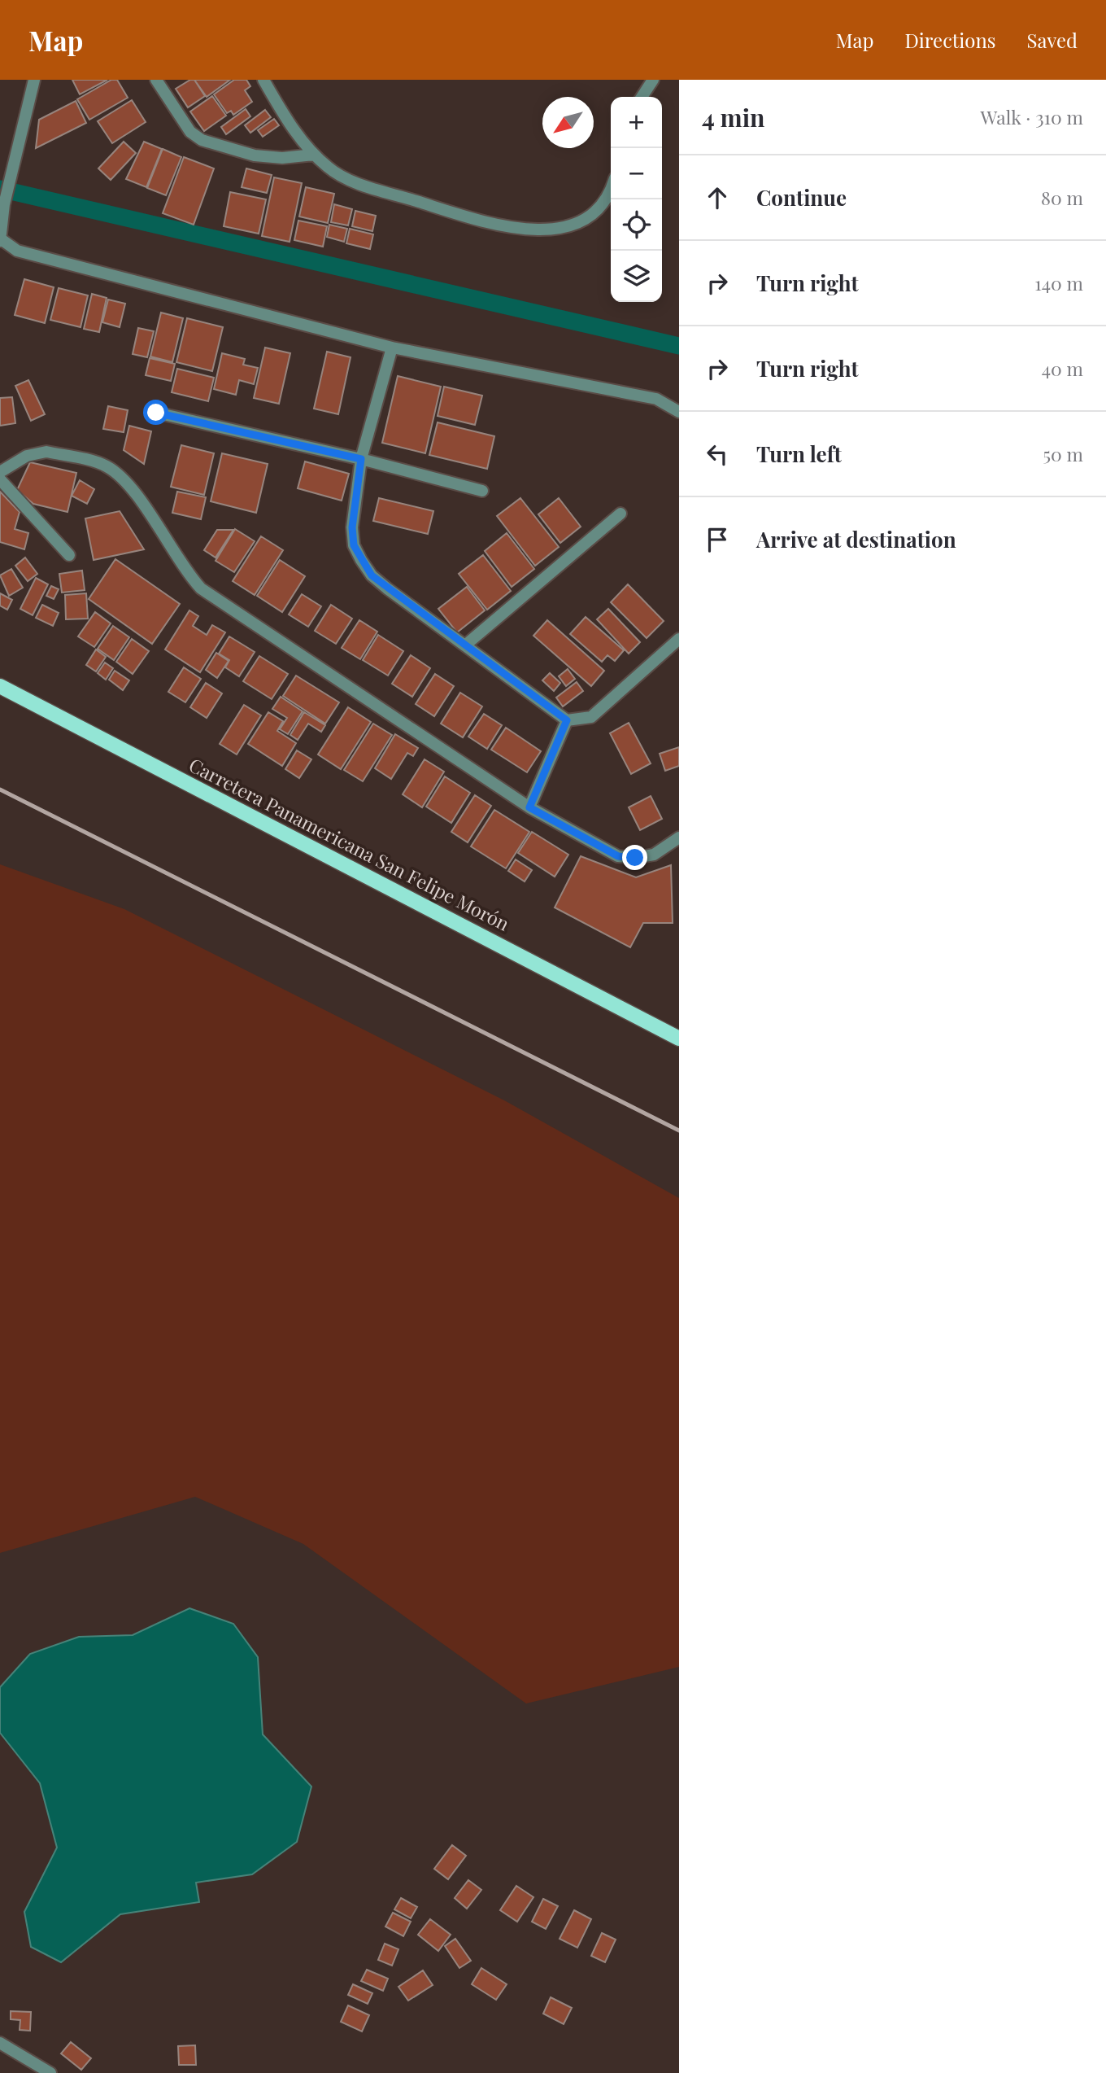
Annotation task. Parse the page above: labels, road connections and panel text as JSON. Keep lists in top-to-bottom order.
{
  "streets": {
    "main road": ["Carretera Panamericana San Felipe Morón"]
  },
  "north": "bottom left",
  "page": {
    "header": "Map",
    "nav": ["Map", "Directions", "Saved"],
    "heading": ["4 min", "Walk · 310 m"],
    "map_buttons": ["+", "−"],
    "list": [
      ["Continue", "80 m"],
      ["Turn right", "140 m"],
      ["Turn right", "40 m"],
      ["Turn left", "50 m"],
      "Arrive at destination"
    ]
  }
}
